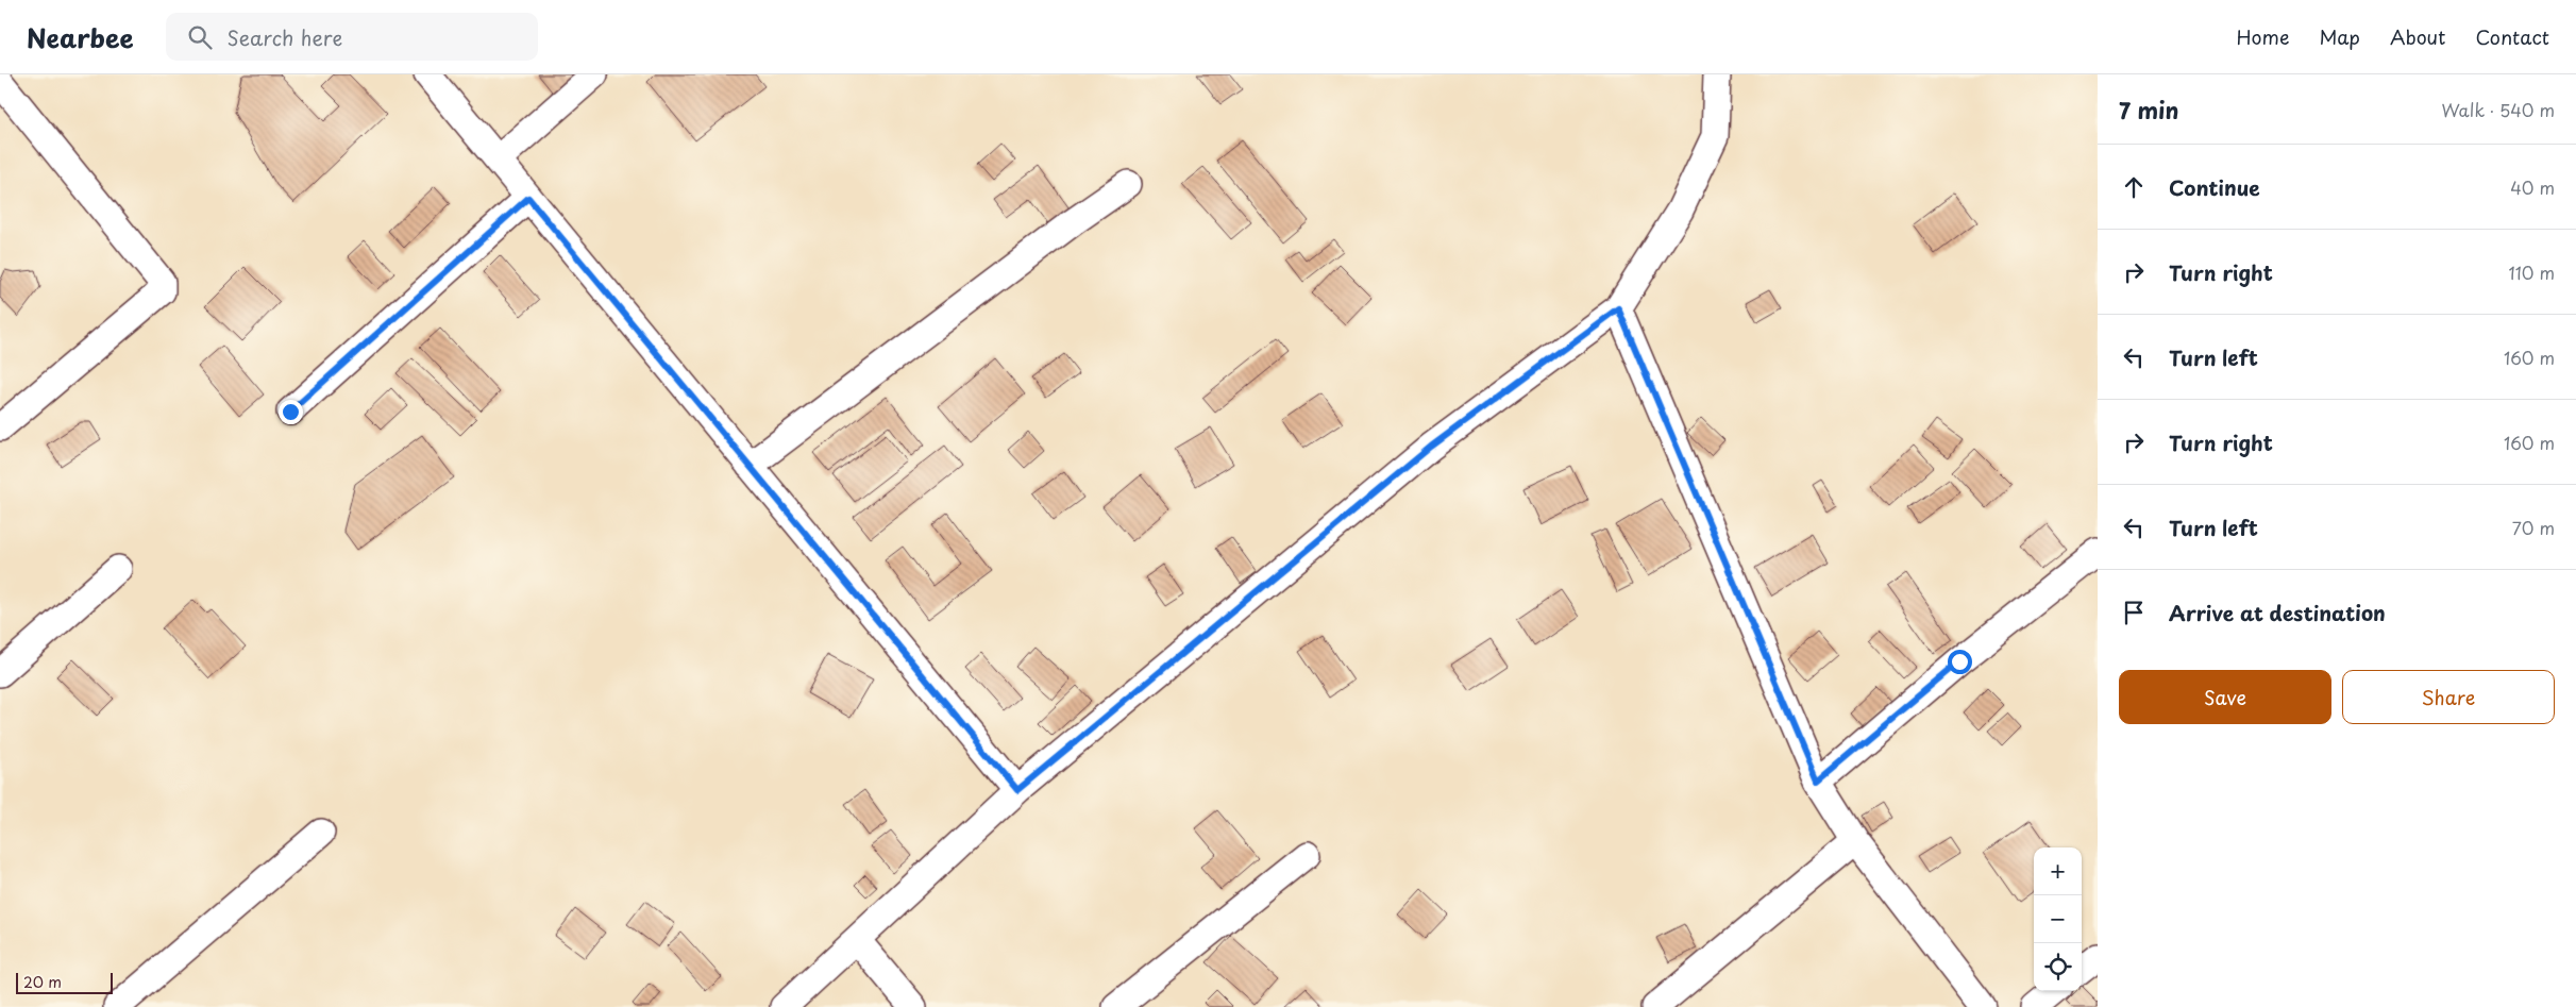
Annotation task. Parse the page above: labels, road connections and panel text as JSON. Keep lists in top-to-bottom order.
{
  "scale_bar": "20 m",
  "page": {
    "header": "Nearbee",
    "search": "Search here",
    "nav": [
      "Home",
      "Map",
      "About",
      "Contact"
    ],
    "heading": ["7 min", "Walk · 540 m"],
    "list": [
      ["Continue", "40 m"],
      ["Turn right", "110 m"],
      ["Turn left", "160 m"],
      ["Turn right", "160 m"],
      ["Turn left", "70 m"],
      "Arrive at destination"
    ],
    "buttons": ["Save", "Share"],
    "map_buttons": ["+", "−"],
    "scale": "20 m"
  }
}
